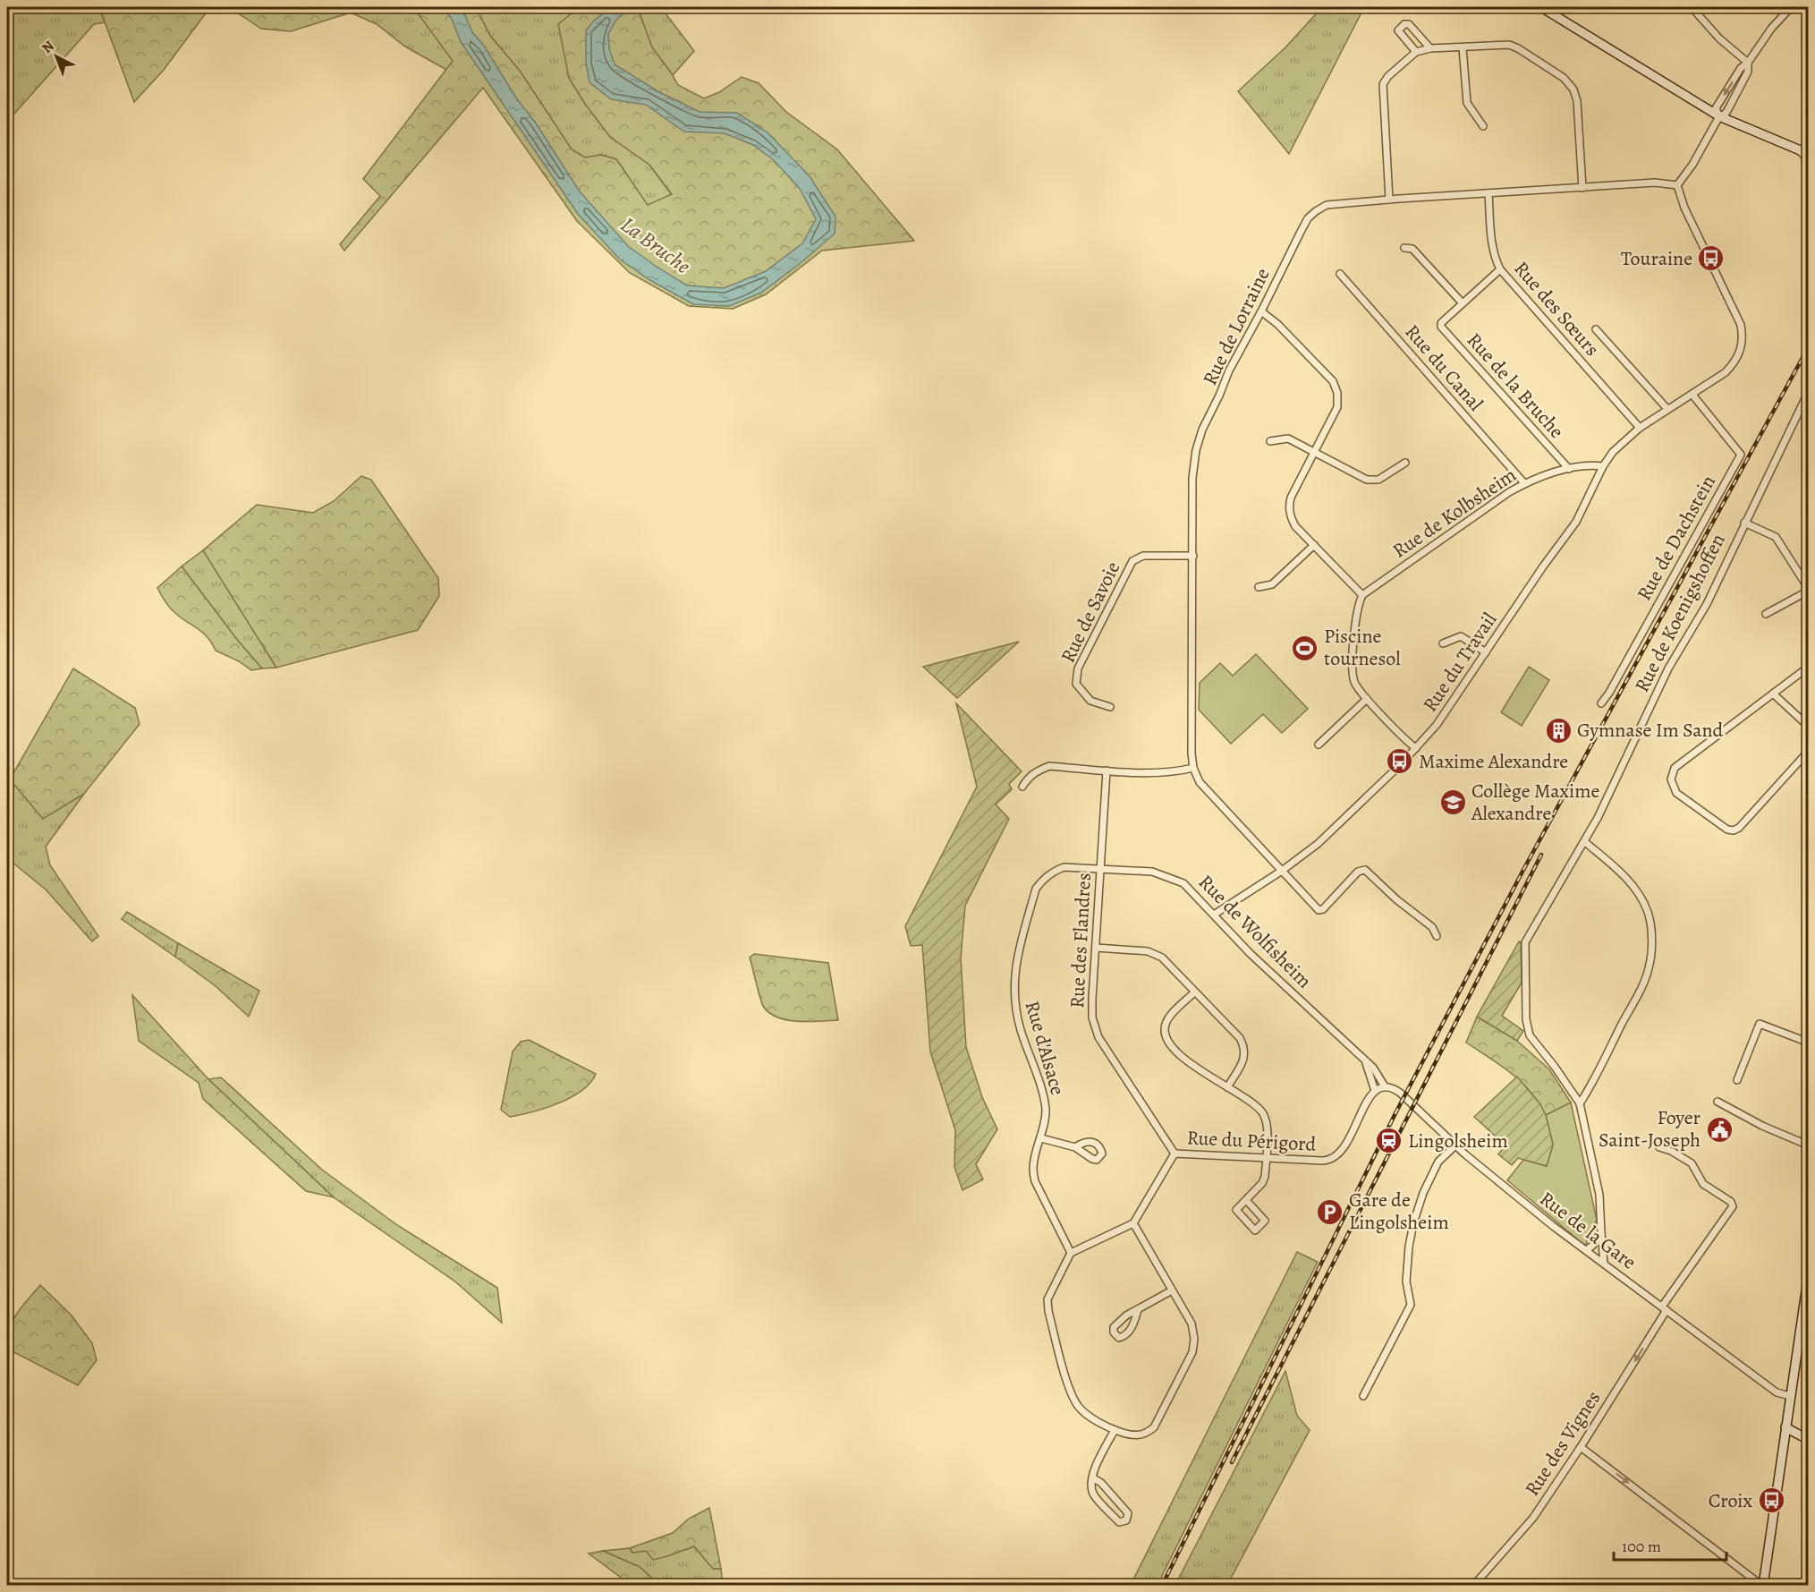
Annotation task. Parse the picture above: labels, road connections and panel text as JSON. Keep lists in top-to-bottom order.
{
  "streets": {
    "street": [
      "Rue des Sœurs",
      "Rue de Lorraine",
      "Rue du Canal",
      "Rue de la Bruche",
      "Rue de Kolbsheim",
      "Rue de Dachstein",
      "Rue de Savoie",
      "Rue de Koenigshoffen",
      "Rue du Travail",
      "Rue de Wolfisheim",
      "Rue des Flandres",
      "Rue d'Alsace",
      "Rue du Périgord",
      "Rue de la Gare",
      "Rue des Vignes"
    ]
  },
  "crossings": [
    ["Rue des Sœurs", "Rue de Lorraine"],
    ["Rue des Sœurs", "Rue du Travail"],
    ["Rue de Lorraine", "Rue de Savoie"],
    ["Rue de Lorraine", "Rue du Travail"],
    ["Rue du Canal", "Rue de Kolbsheim"],
    ["Rue de la Bruche", "Rue de Kolbsheim"],
    ["Rue de Kolbsheim", "Rue du Travail"],
    ["Rue de Dachstein", "Rue du Travail"],
    ["Rue de Koenigshoffen", "Rue de la Gare"],
    ["Rue du Travail", "Rue de Wolfisheim"],
    ["Rue de Wolfisheim", "Rue des Flandres"],
    ["Rue de Wolfisheim", "Rue d'Alsace"],
    ["Rue de Wolfisheim", "Rue de la Gare"],
    ["Rue des Flandres", "Rue d'Alsace"],
    ["Rue des Flandres", "Rue du Périgord"],
    ["Rue de la Gare", "Rue des Vignes"]
  ],
  "water": ["La Bruche"],
  "places": {
    "bus stop": ["Touraine", "Maxime Alexandre", "Croix"],
    "sports": ["Piscine tournesol"],
    "building": ["Gymnase Im Sand"],
    "school or university": ["Collège Maxime Alexandre"],
    "public building": ["Foyer Saint-Joseph"],
    "station": ["Lingolsheim"],
    "parking": ["Gare de Lingolsheim"]
  },
  "scale_bar": "100 m",
  "north": "top left"
}
